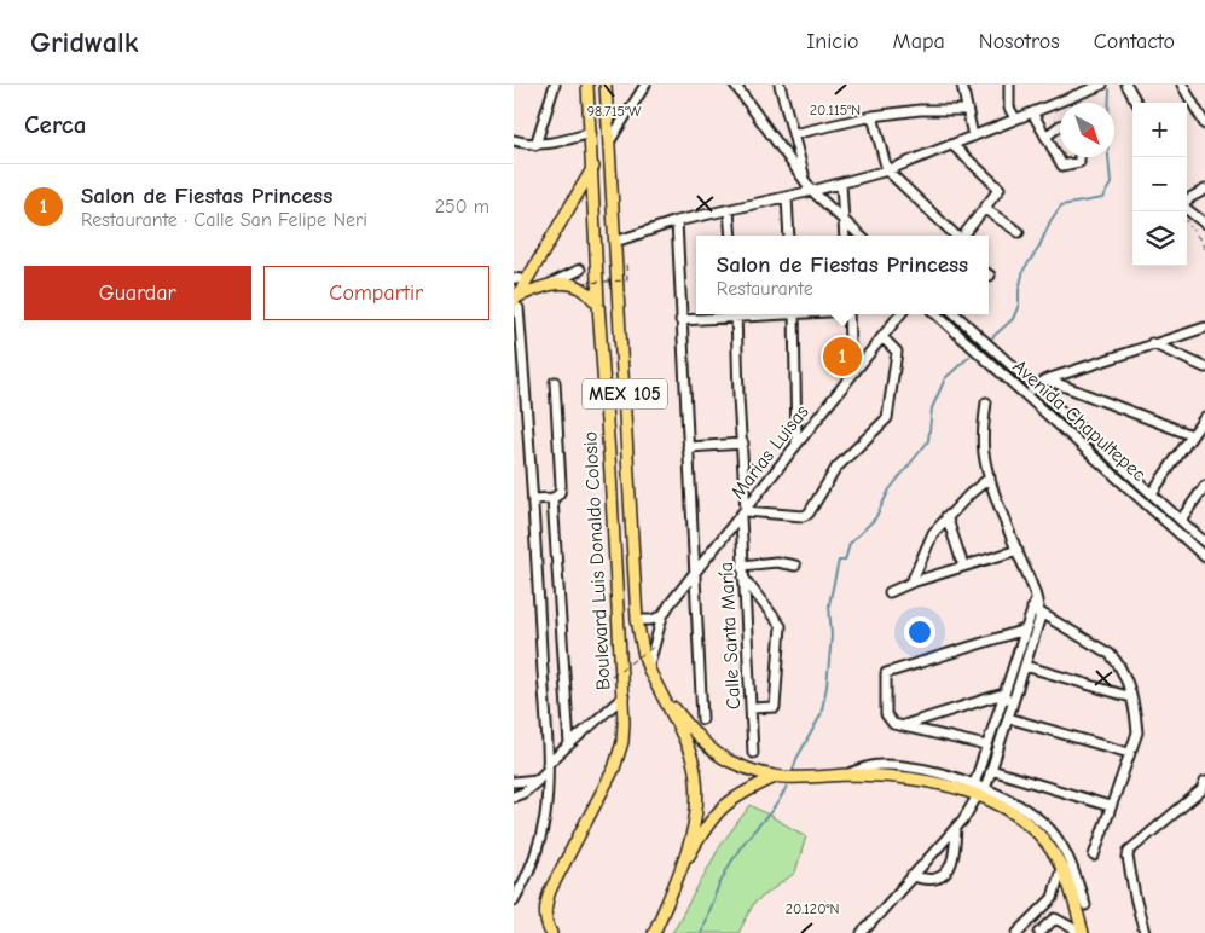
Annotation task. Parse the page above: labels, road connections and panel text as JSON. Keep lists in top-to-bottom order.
{
  "streets": {
    "main road": ["MEX 105", "Boulevard Luis Donaldo Colosio"],
    "street": ["Avenida Chapultepec", "Marias Luisas", "Calle Santa María"]
  },
  "crossings": [
    ["MEX 105", "Boulevard Luis Donaldo Colosio"],
    ["Marias Luisas", "Boulevard Luis Donaldo Colosio"],
    ["Marias Luisas", "Calle Santa María"]
  ],
  "north": "bottom right",
  "page": {
    "header": "Gridwalk",
    "nav": [
      "Inicio",
      "Mapa",
      "Nosotros",
      "Contacto"
    ],
    "heading": "Cerca",
    "map_buttons": ["+", "−"],
    "list": [
      {
        "mark": "1",
        "name": "Salon de Fiestas Princess",
        "note": "Restaurante · Calle San Felipe Neri",
        "value": "250 m"
      }
    ],
    "popup": ["Salon de Fiestas Princess", "Restaurante"],
    "buttons": ["Guardar", "Compartir"],
    "pins": "1"
  },
  "coordinates": ["20.115°N", "98.715°W", "20.120°N"]
}
